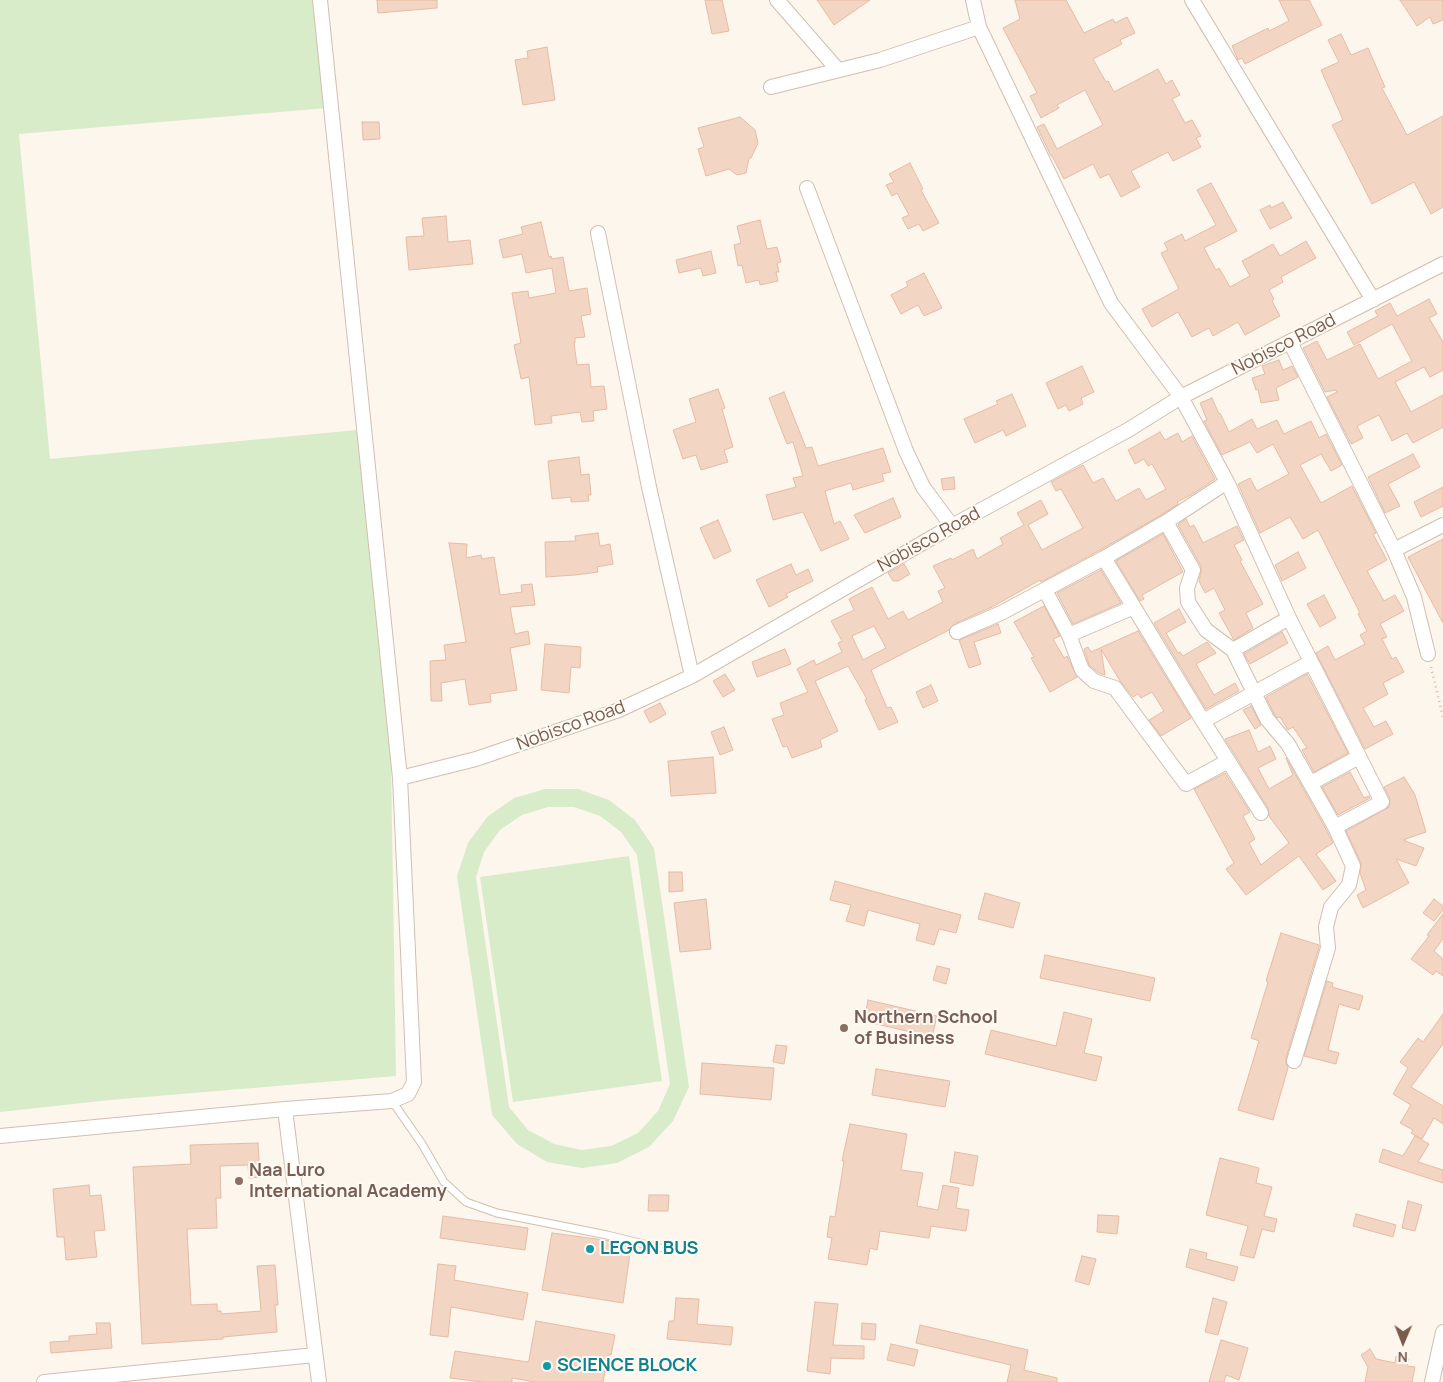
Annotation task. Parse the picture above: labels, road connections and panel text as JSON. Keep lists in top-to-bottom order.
{
  "streets": {
    "street": ["Nobisco Road"]
  },
  "places": [
    "Northern School of Business",
    "Naa Luro International Academy",
    "LEGON BUS",
    "SCIENCE BLOCK"
  ],
  "north": "bottom"
}
